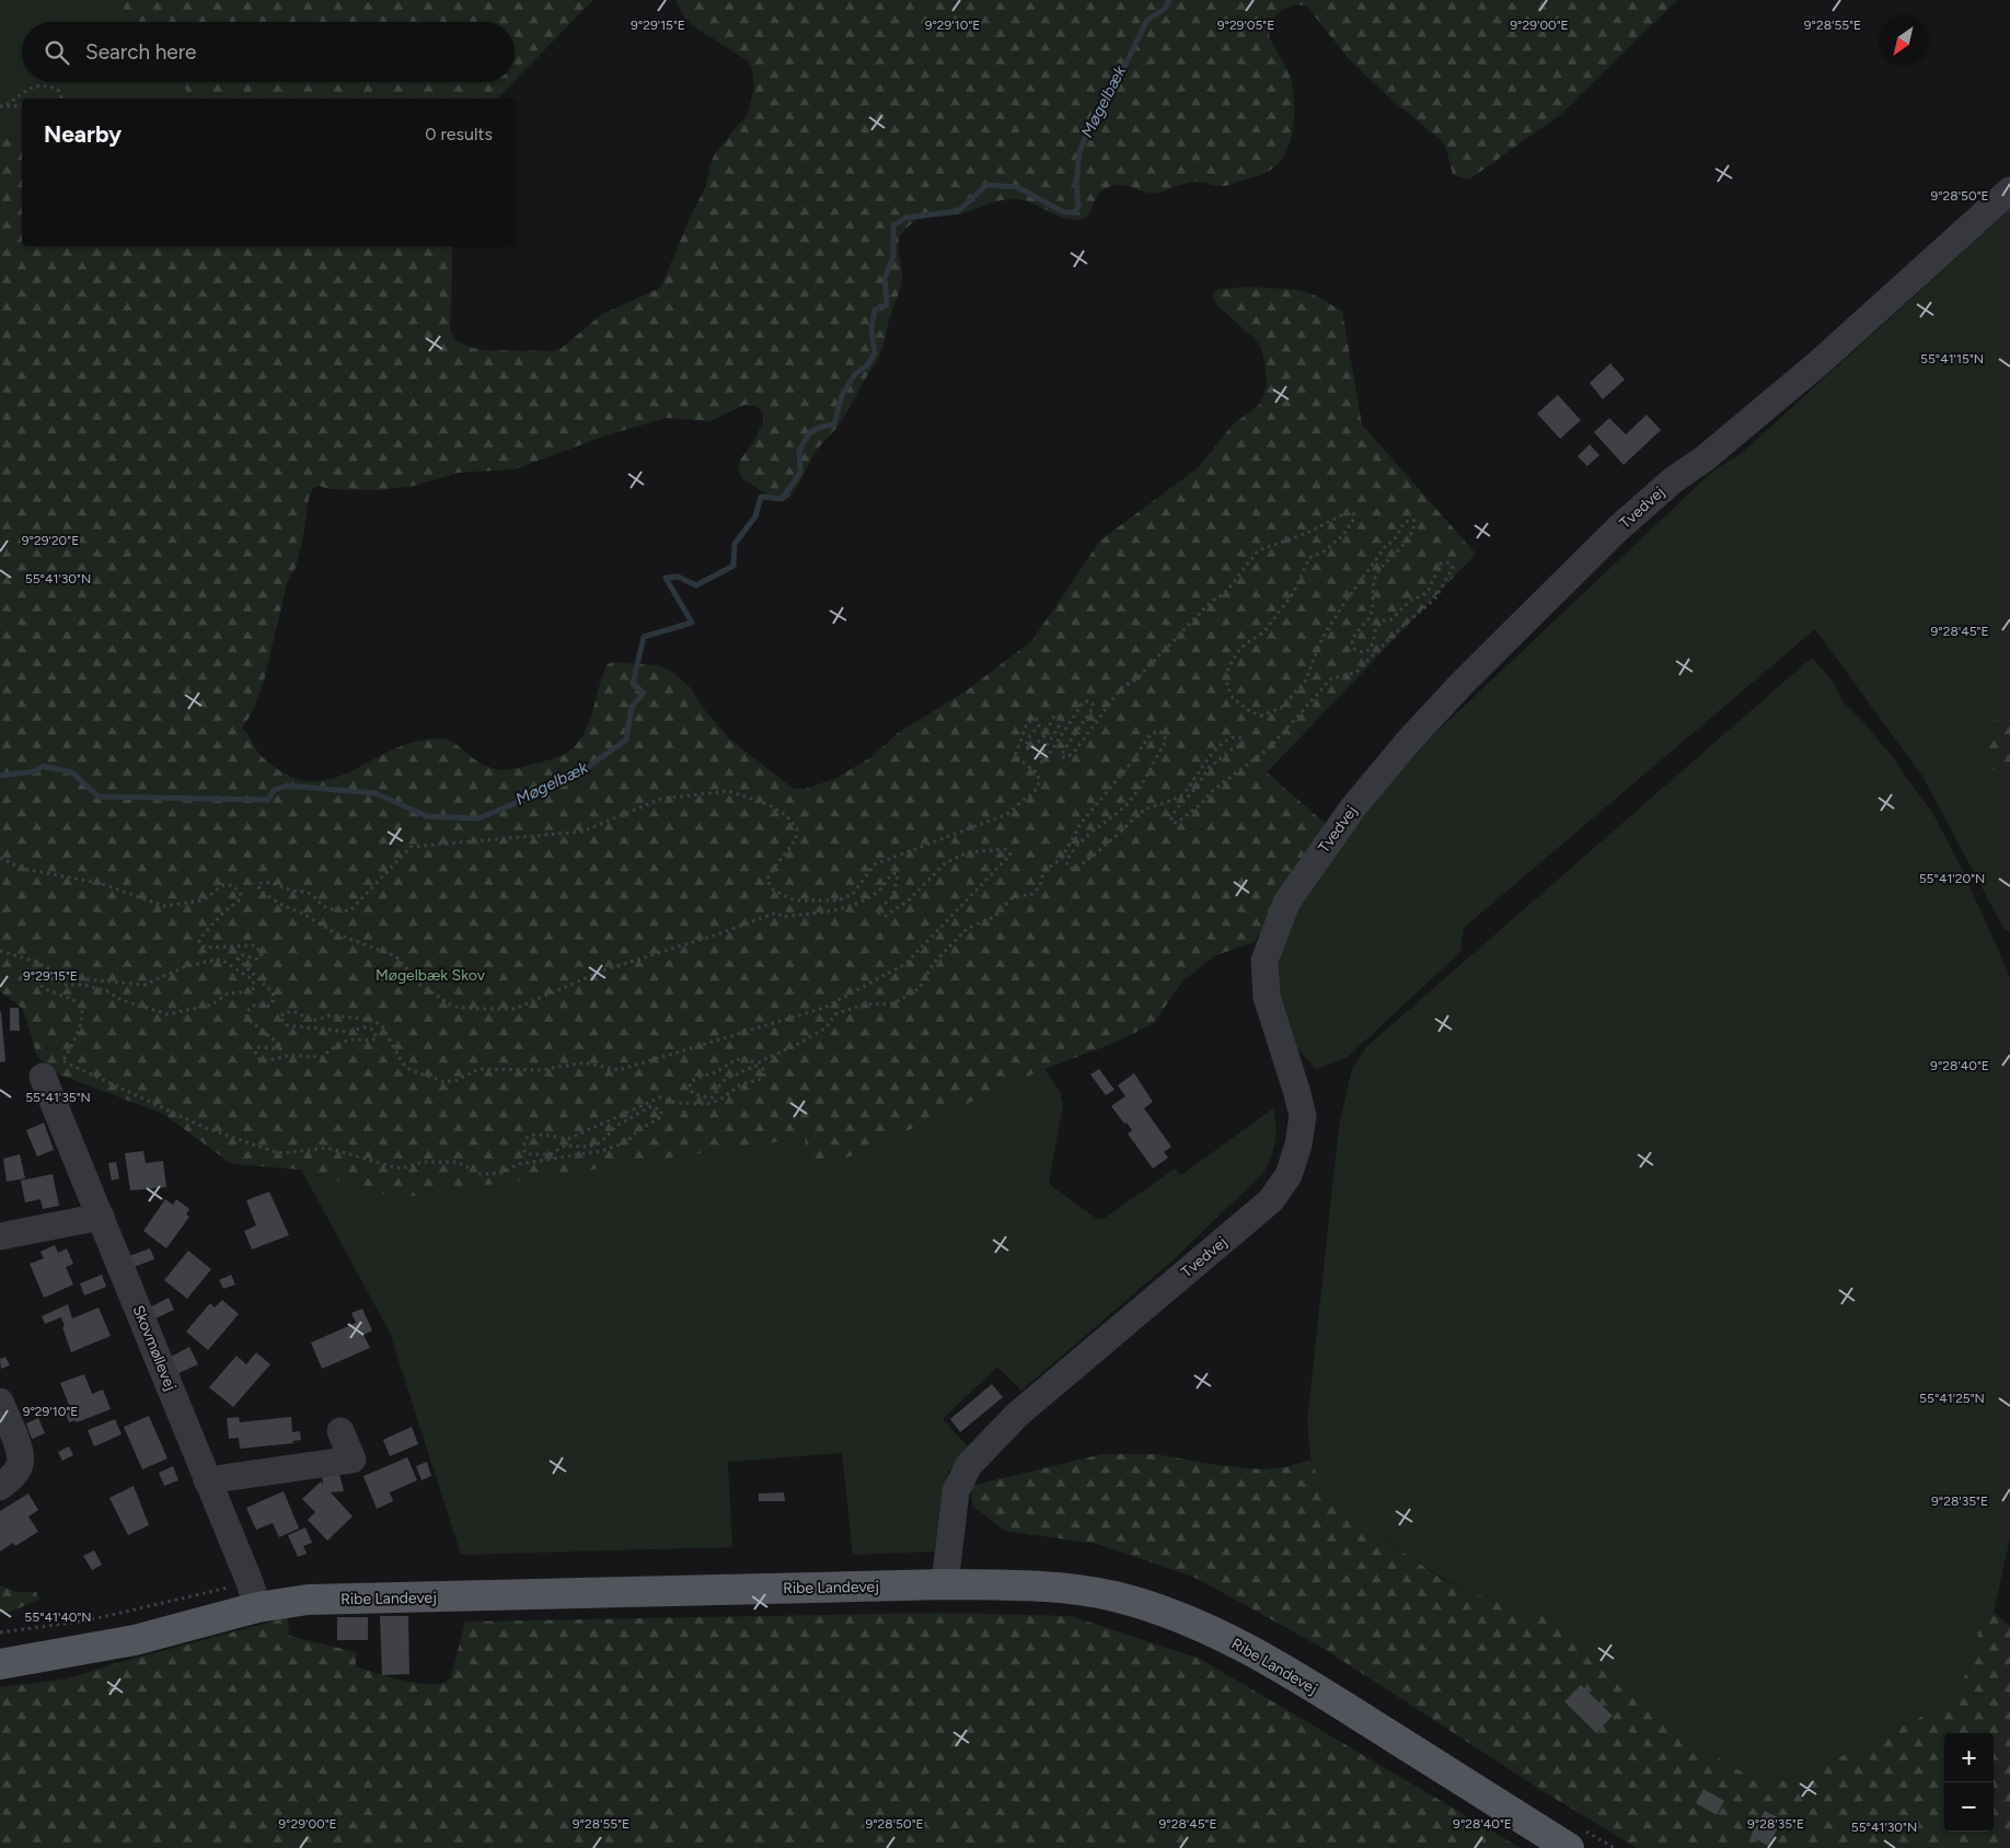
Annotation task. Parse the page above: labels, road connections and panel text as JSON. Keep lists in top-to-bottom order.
{
  "streets": {
    "main road": ["Ribe Landevej"],
    "street": ["Tvedvej", "Skovmøllevej"]
  },
  "crossings": [
    ["Tvedvej", "Ribe Landevej"],
    ["Skovmøllevej", "Ribe Landevej"]
  ],
  "water": ["Møgelbæk"],
  "parks": ["Møgelbæk Skov"],
  "north": "bottom left",
  "page": {
    "search": "Search here",
    "heading": ["Nearby", "0 results"],
    "map_buttons": ["+", "−"]
  },
  "coordinates": [
    "9°29'15\"E",
    "9°29'10\"E",
    "9°29'05\"E",
    "9°29'00\"E",
    "9°28'55\"E",
    "9°28'50\"E",
    "55°41'15\"N",
    "9°29'20\"E",
    "55°41'30\"N",
    "9°28'45\"E",
    "55°41'20\"N",
    "9°28'40\"E",
    "55°41'35\"N",
    "55°41'25\"N",
    "9°28'35\"E",
    "55°41'40\"N"
  ]
}
